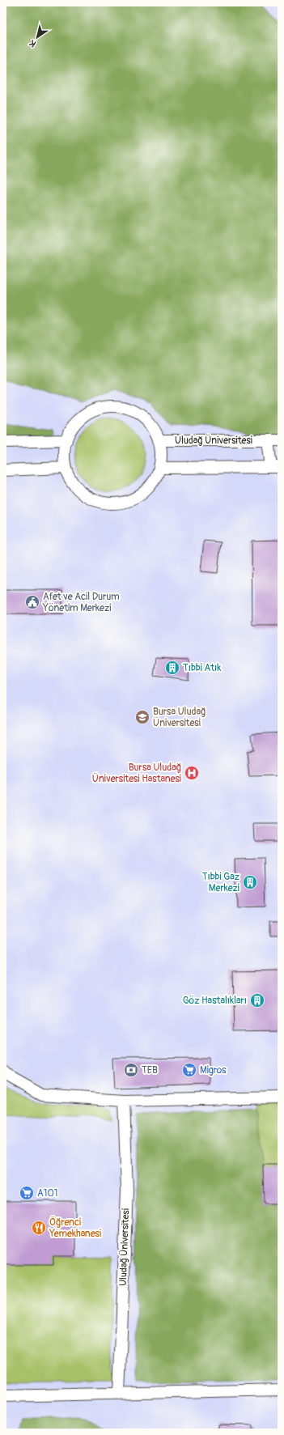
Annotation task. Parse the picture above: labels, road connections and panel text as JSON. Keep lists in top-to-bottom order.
{
  "streets": {
    "street": ["Uludağ Üniversitesi"]
  },
  "places": {
    "public building": ["Afet ve Acil Durum Yönetim Merkezi"],
    "building": ["Tıbbi Atık", "Tıbbi Gaz Merkezi", "Göz Hastalıkları"],
    "school or university": ["Bursa Uludağ Üniversitesi"],
    "hospital": ["Bursa Uludağ Üniversitesi Hastanesi"],
    "bank": ["TEB"],
    "supermarket": ["Migros", "A101"],
    "restaurant": ["Öğrenci Yemekhanesi"]
  },
  "north": "bottom left"
}
